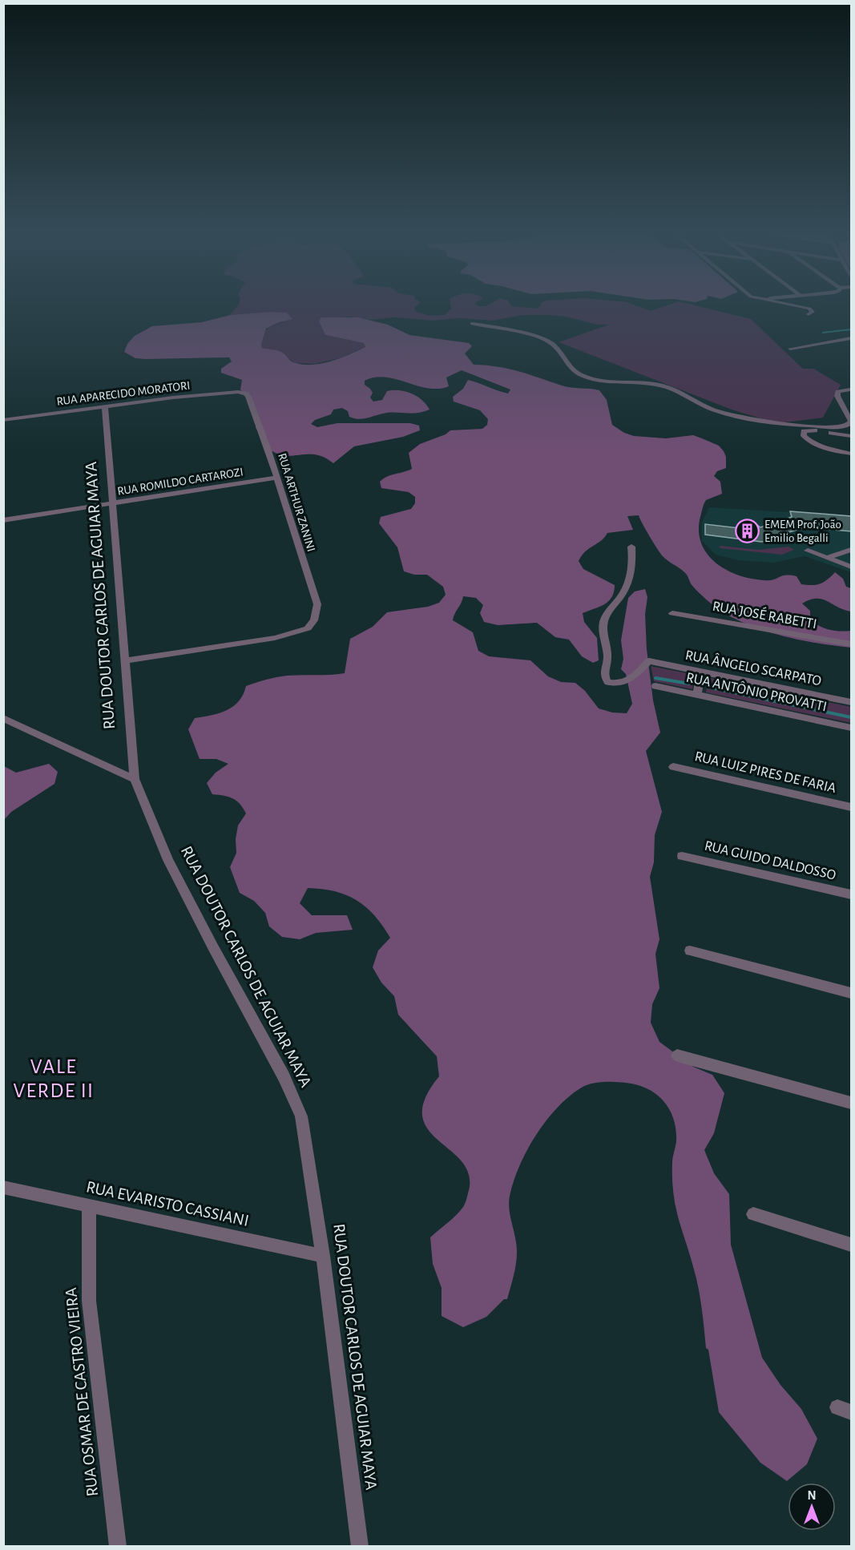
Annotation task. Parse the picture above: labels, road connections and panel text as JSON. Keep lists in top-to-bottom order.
{
  "streets": {
    "street": [
      "RUA APARECIDO MORATORI",
      "RUA ROMILDO CARTAROZI",
      "RUA ARTHUR ZANINI",
      "RUA DOUTOR CARLOS DE AGUIAR MAYA",
      "RUA JOSÉ RABETTI",
      "RUA ÂNGELO SCARPATO",
      "RUA ANTÔNIO PROVATTI",
      "RUA LUIZ PIRES DE FARIA",
      "RUA GUIDO DALDOSSO",
      "RUA EVARISTO CASSIANI",
      "RUA OSMAR DE CASTRO VIEIRA"
    ]
  },
  "crossings": [
    ["RUA APARECIDO MORATORI", "RUA ARTHUR ZANINI"],
    ["RUA APARECIDO MORATORI", "RUA DOUTOR CARLOS DE AGUIAR MAYA"],
    ["RUA ROMILDO CARTAROZI", "RUA ARTHUR ZANINI"],
    ["RUA ROMILDO CARTAROZI", "RUA DOUTOR CARLOS DE AGUIAR MAYA"],
    ["RUA ARTHUR ZANINI", "RUA DOUTOR CARLOS DE AGUIAR MAYA"],
    ["RUA DOUTOR CARLOS DE AGUIAR MAYA", "RUA EVARISTO CASSIANI"],
    ["RUA EVARISTO CASSIANI", "RUA OSMAR DE CASTRO VIEIRA"]
  ],
  "districts": ["VALE VERDE II"],
  "places": {
    "building": ["EMEM Prof. João Emilio Begalli"]
  },
  "north": "top"
}
